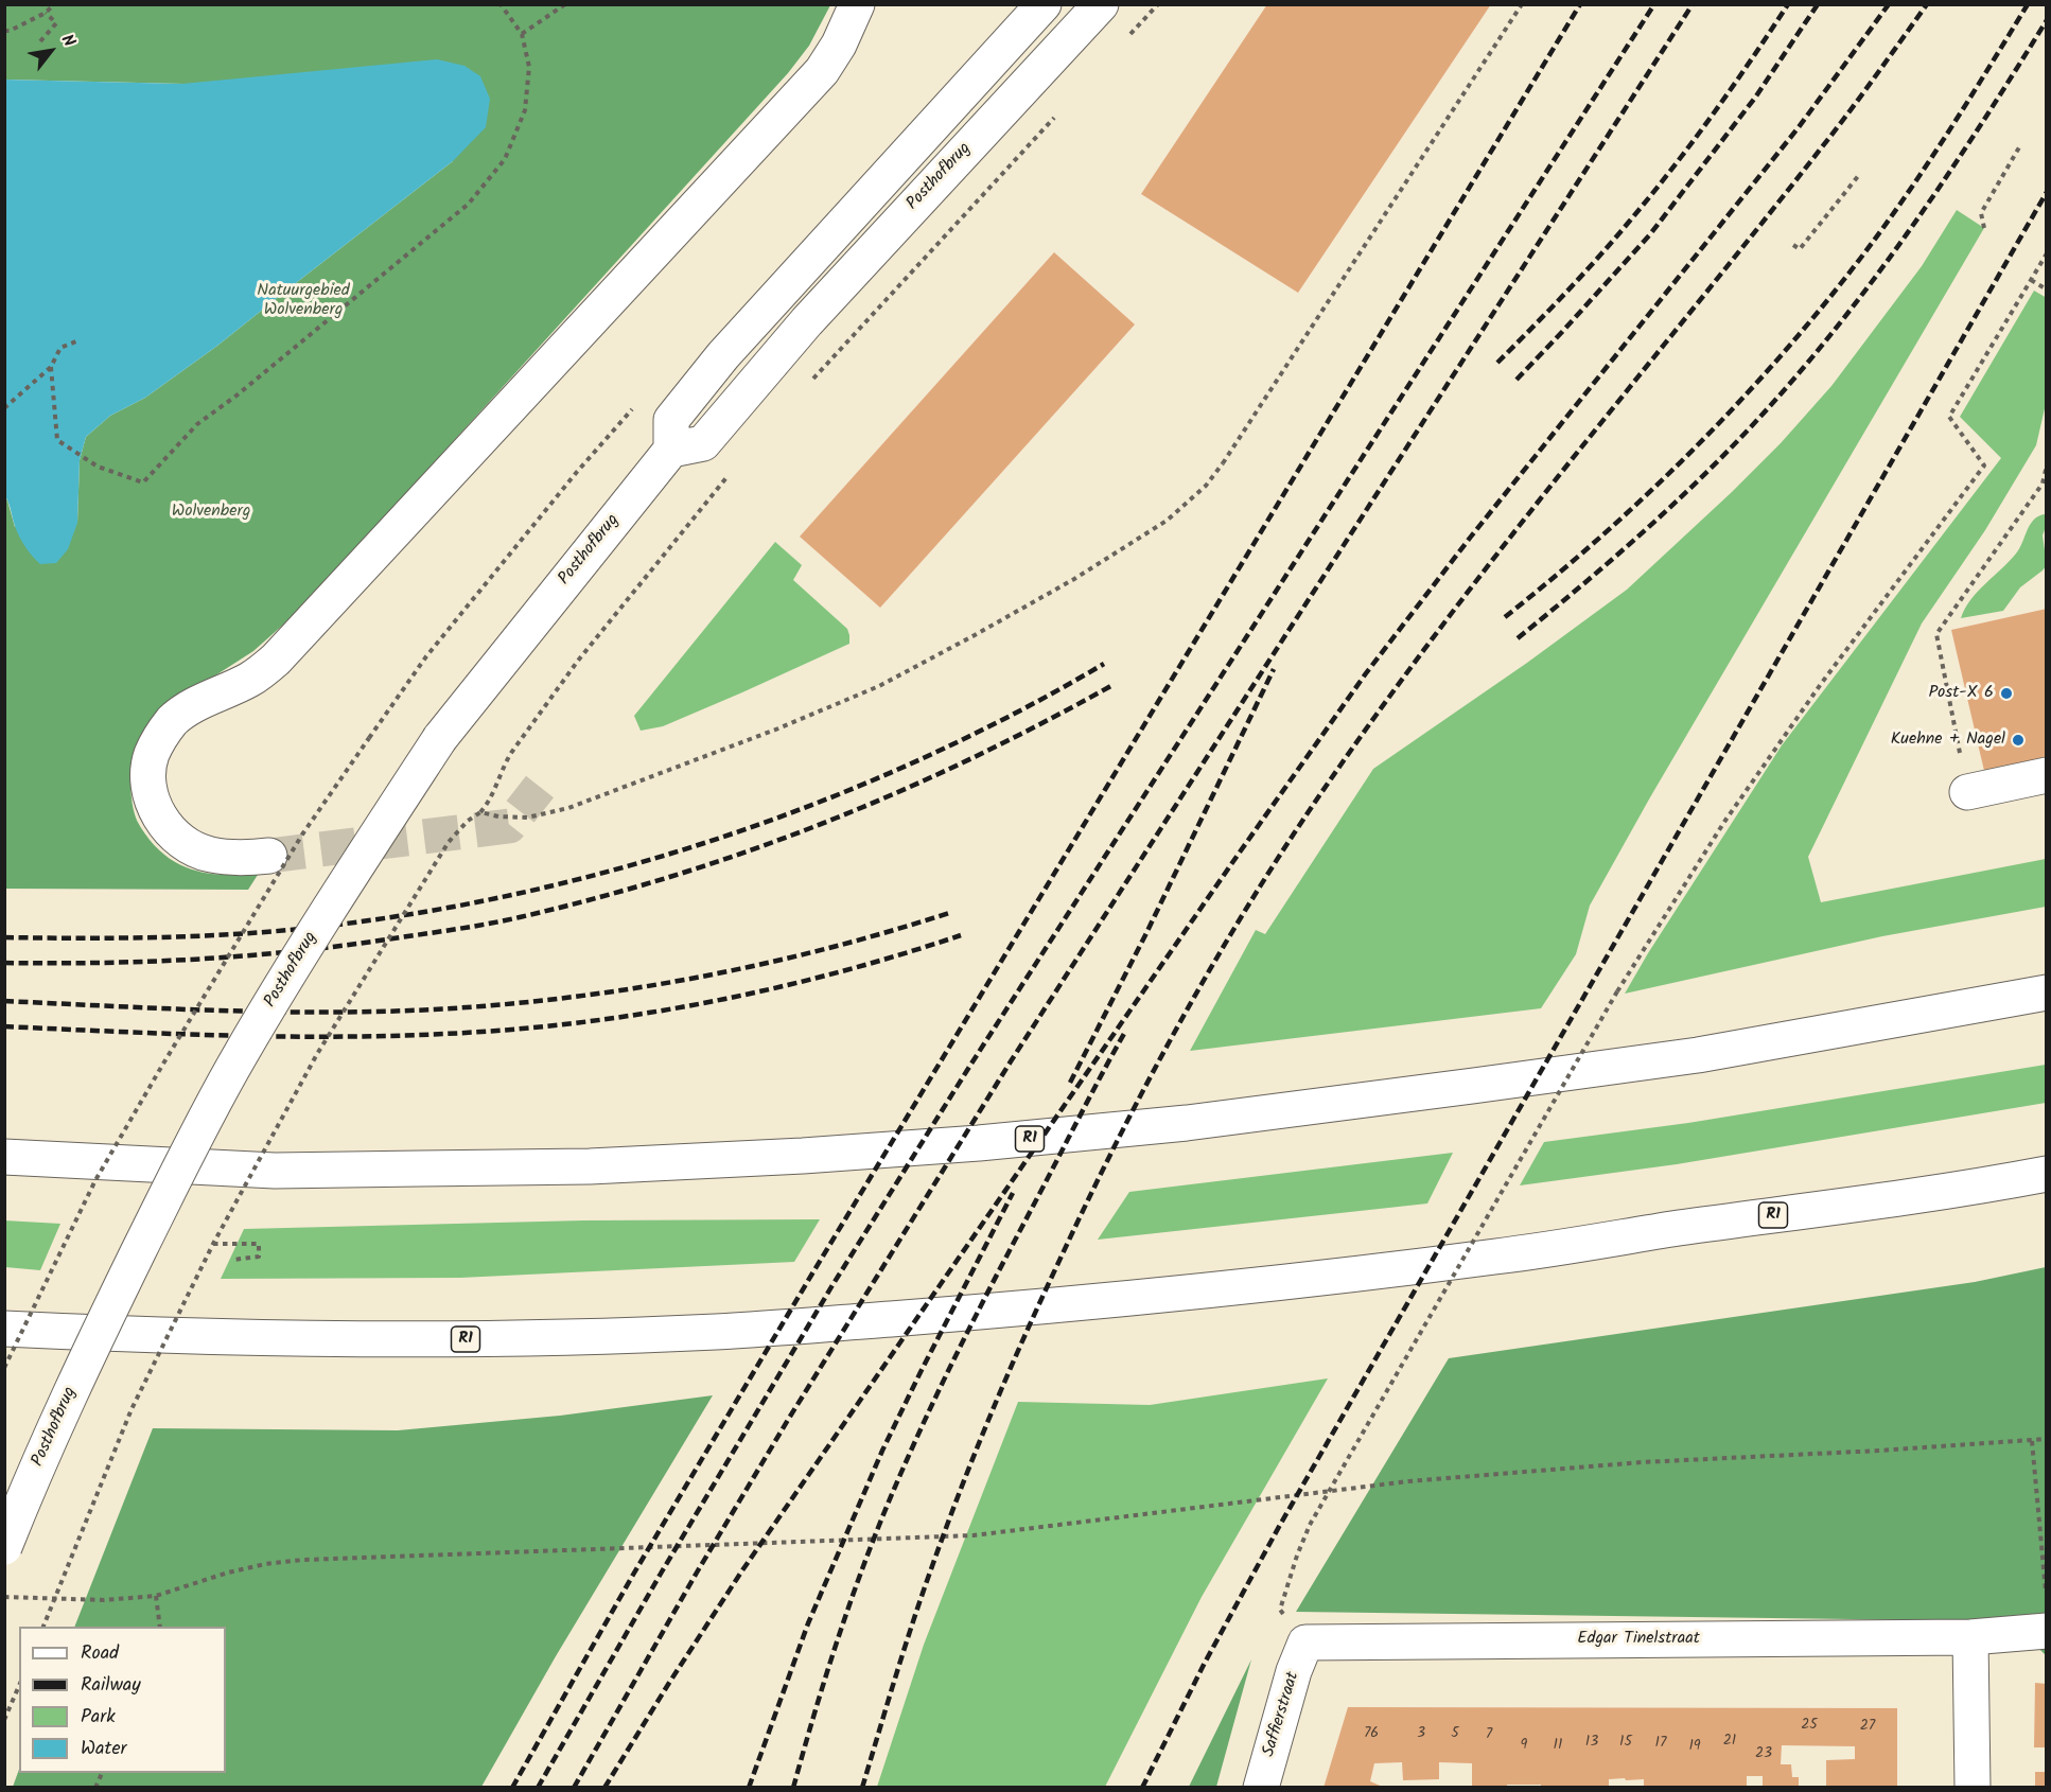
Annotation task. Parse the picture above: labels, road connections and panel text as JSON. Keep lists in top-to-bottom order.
{
  "streets": {
    "main road": [
      "Posthofbrug",
      "R1",
      "Edgar Tinelstraat",
      "Saffierstraat"
    ]
  },
  "crossings": [
    ["Edgar Tinelstraat", "Saffierstraat"]
  ],
  "parks": ["Natuurgebied Wolvenberg", "Wolvenberg"],
  "places": ["Post-X 6", "Kuehne + Nagel"],
  "house_numbers": [
    "25",
    "27",
    "76",
    "3",
    "5",
    "7",
    "21",
    "13",
    "15",
    "17",
    "9",
    "11",
    "19",
    "23"
  ],
  "legend": [
    "Road",
    "Railway",
    "Park",
    "Water"
  ],
  "north": "top right"
}
